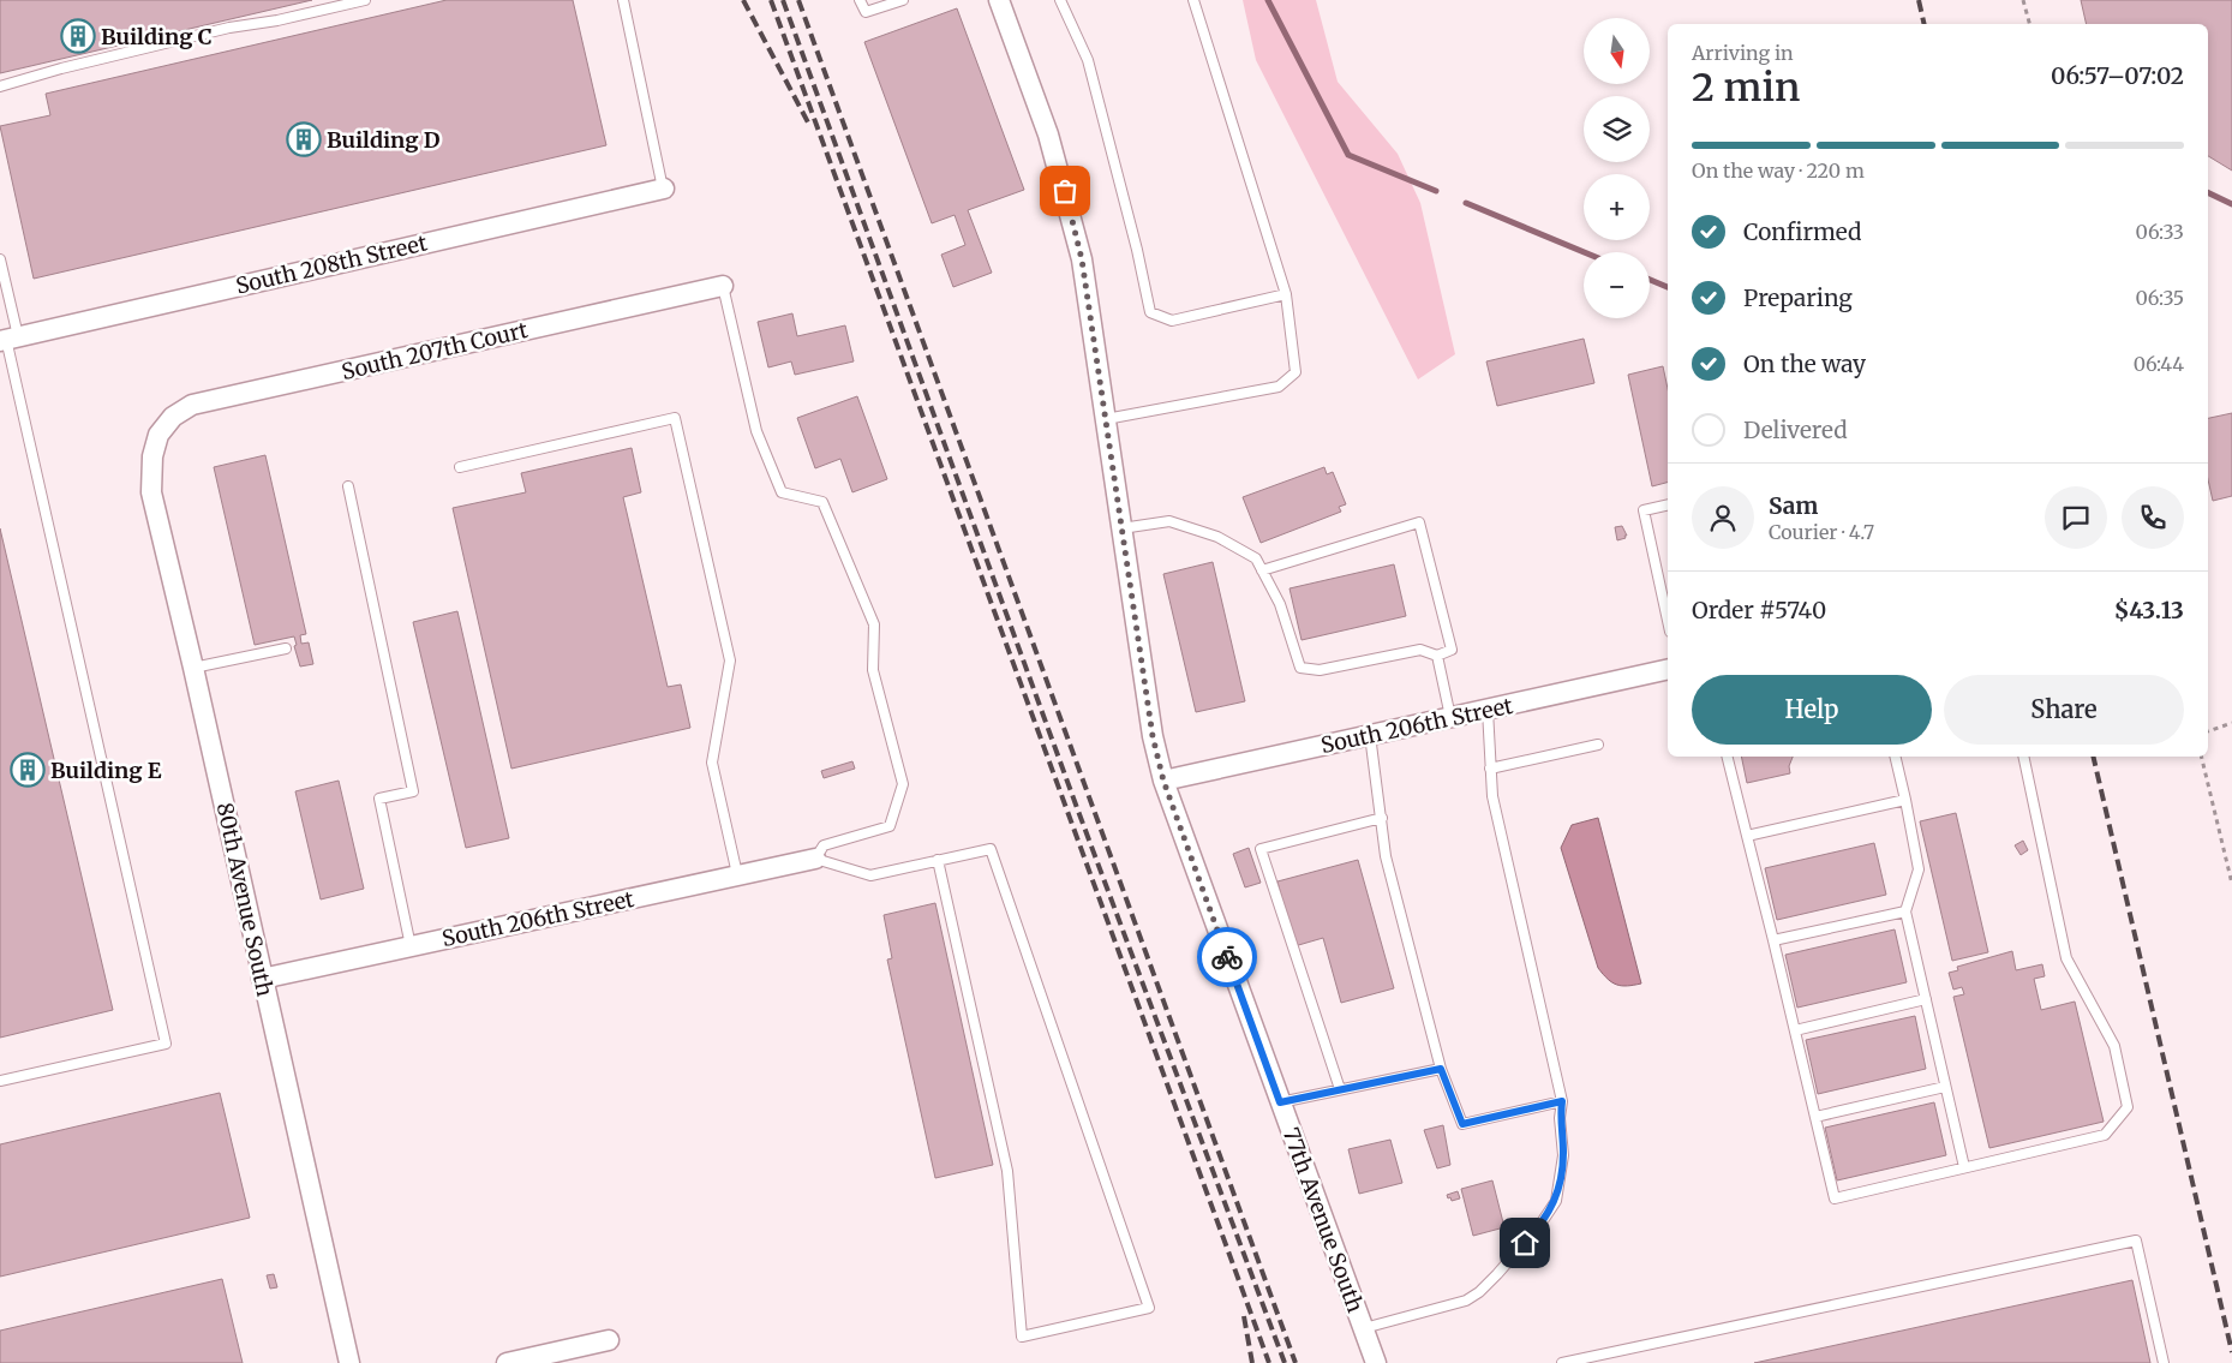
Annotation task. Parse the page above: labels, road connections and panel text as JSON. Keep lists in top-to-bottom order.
{
  "streets": {
    "street": [
      "South 208th Street",
      "South 207th Court",
      "South 206th Street",
      "80th Avenue South",
      "77th Avenue South"
    ]
  },
  "crossings": [
    ["South 207th Court", "80th Avenue South"],
    ["South 206th Street", "80th Avenue South"],
    ["South 206th Street", "77th Avenue South"]
  ],
  "places": {
    "building": ["Building C", "Building D", "Building E"]
  },
  "north": "bottom",
  "page": {
    "map_buttons": ["+", "−"],
    "heading": ["2 min", "Arriving in", "06:57–07:02"],
    "panel": [
      "Sam",
      "Courier · 4.7",
      "Order #5740",
      "$43.13"
    ],
    "bar": "On the way · 220 m",
    "list": [
      ["Confirmed", "06:33"],
      ["Preparing", "06:35"],
      ["On the way", "06:44"],
      "Delivered"
    ],
    "buttons": ["Help", "Share"]
  }
}
